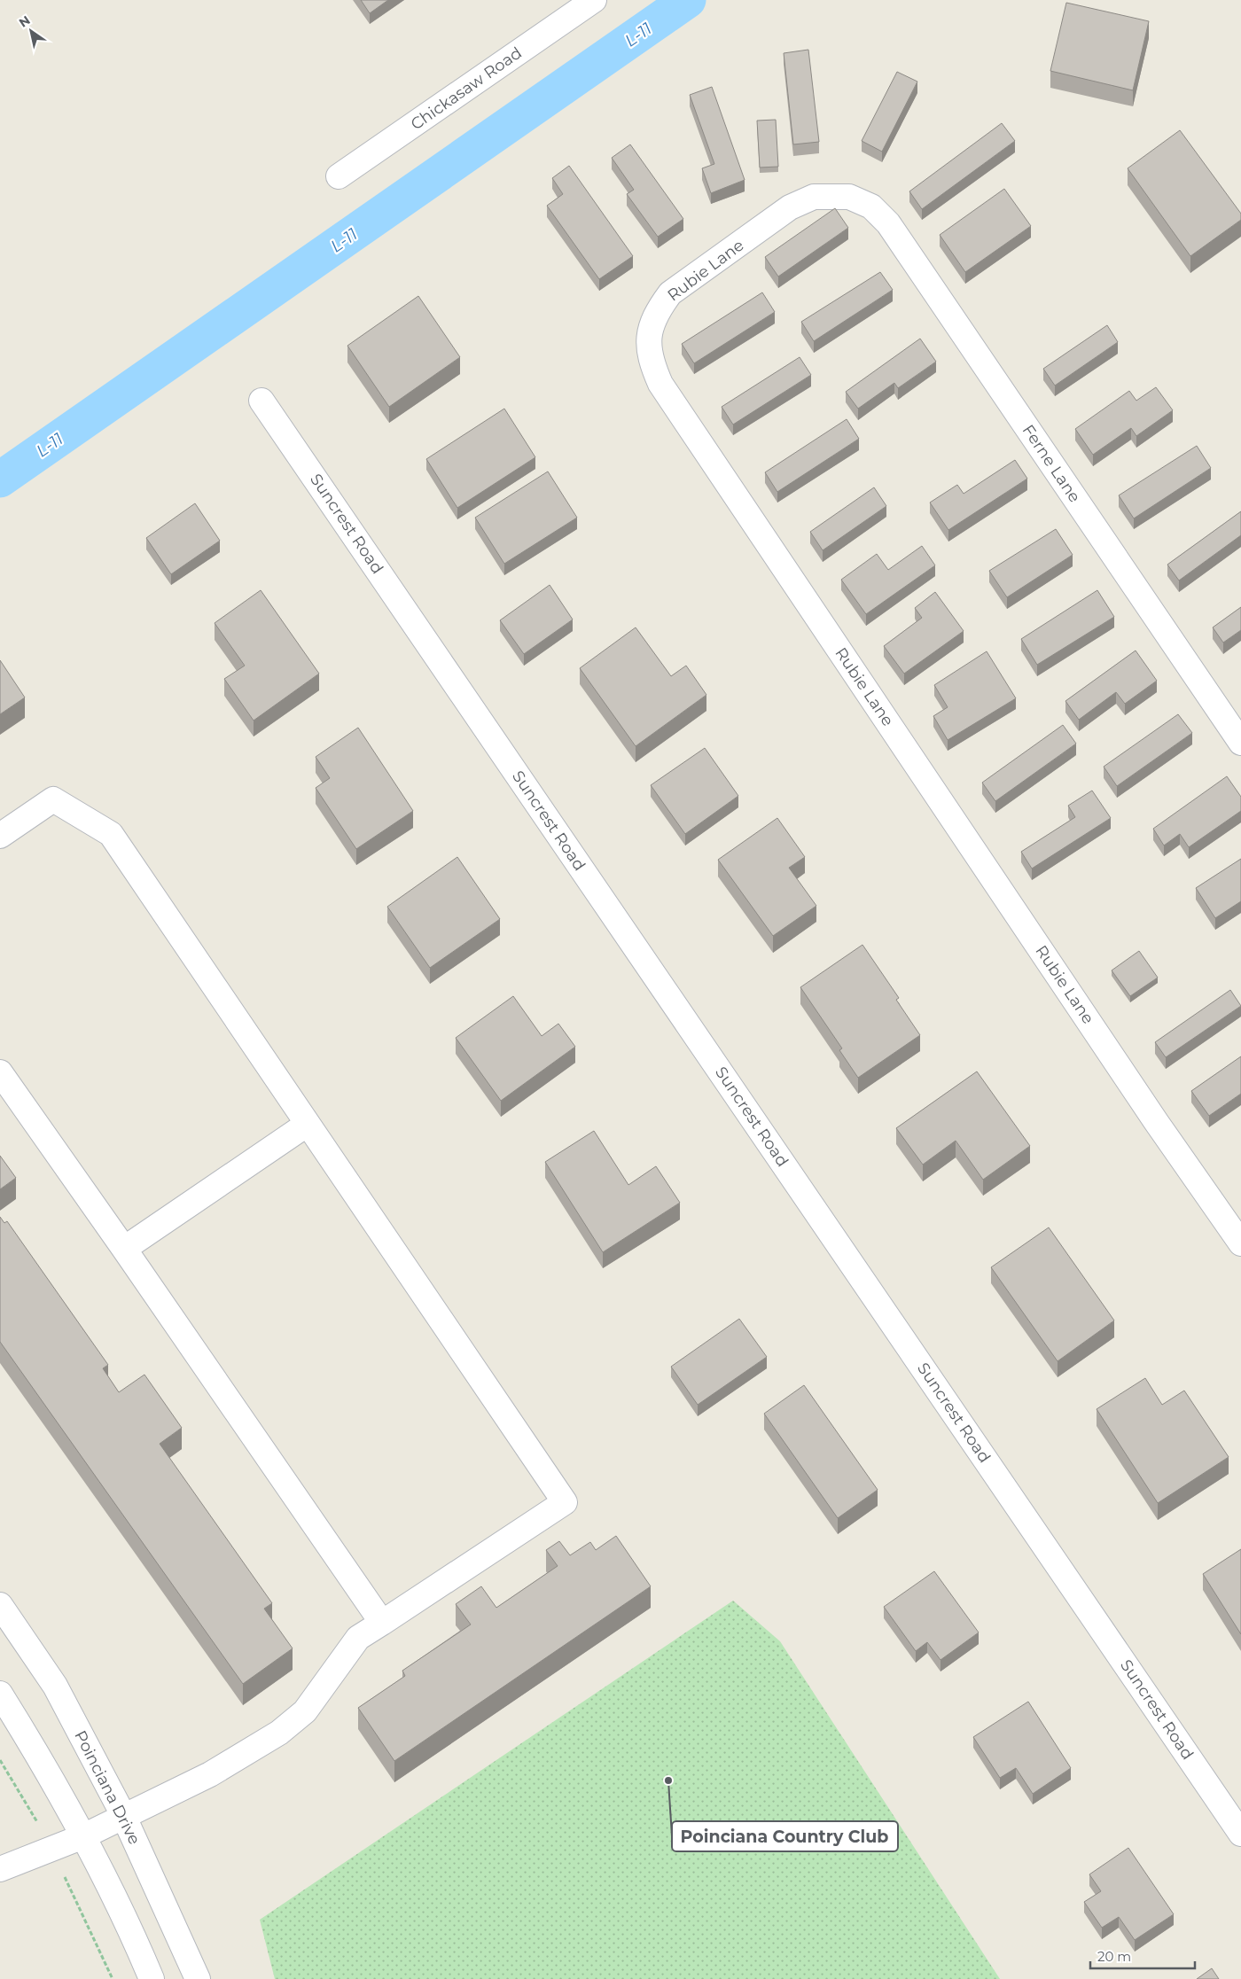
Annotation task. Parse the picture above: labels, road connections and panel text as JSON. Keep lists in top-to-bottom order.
{
  "streets": {
    "street": [
      "Chickasaw Road",
      "Rubie Lane",
      "Ferne Lane",
      "Suncrest Road",
      "Poinciana Drive"
    ]
  },
  "crossings": [
    ["Rubie Lane", "Ferne Lane"]
  ],
  "water": ["L-11"],
  "places": ["Poinciana Country Club"],
  "scale_bar": "20 m",
  "north": "top left"
}
